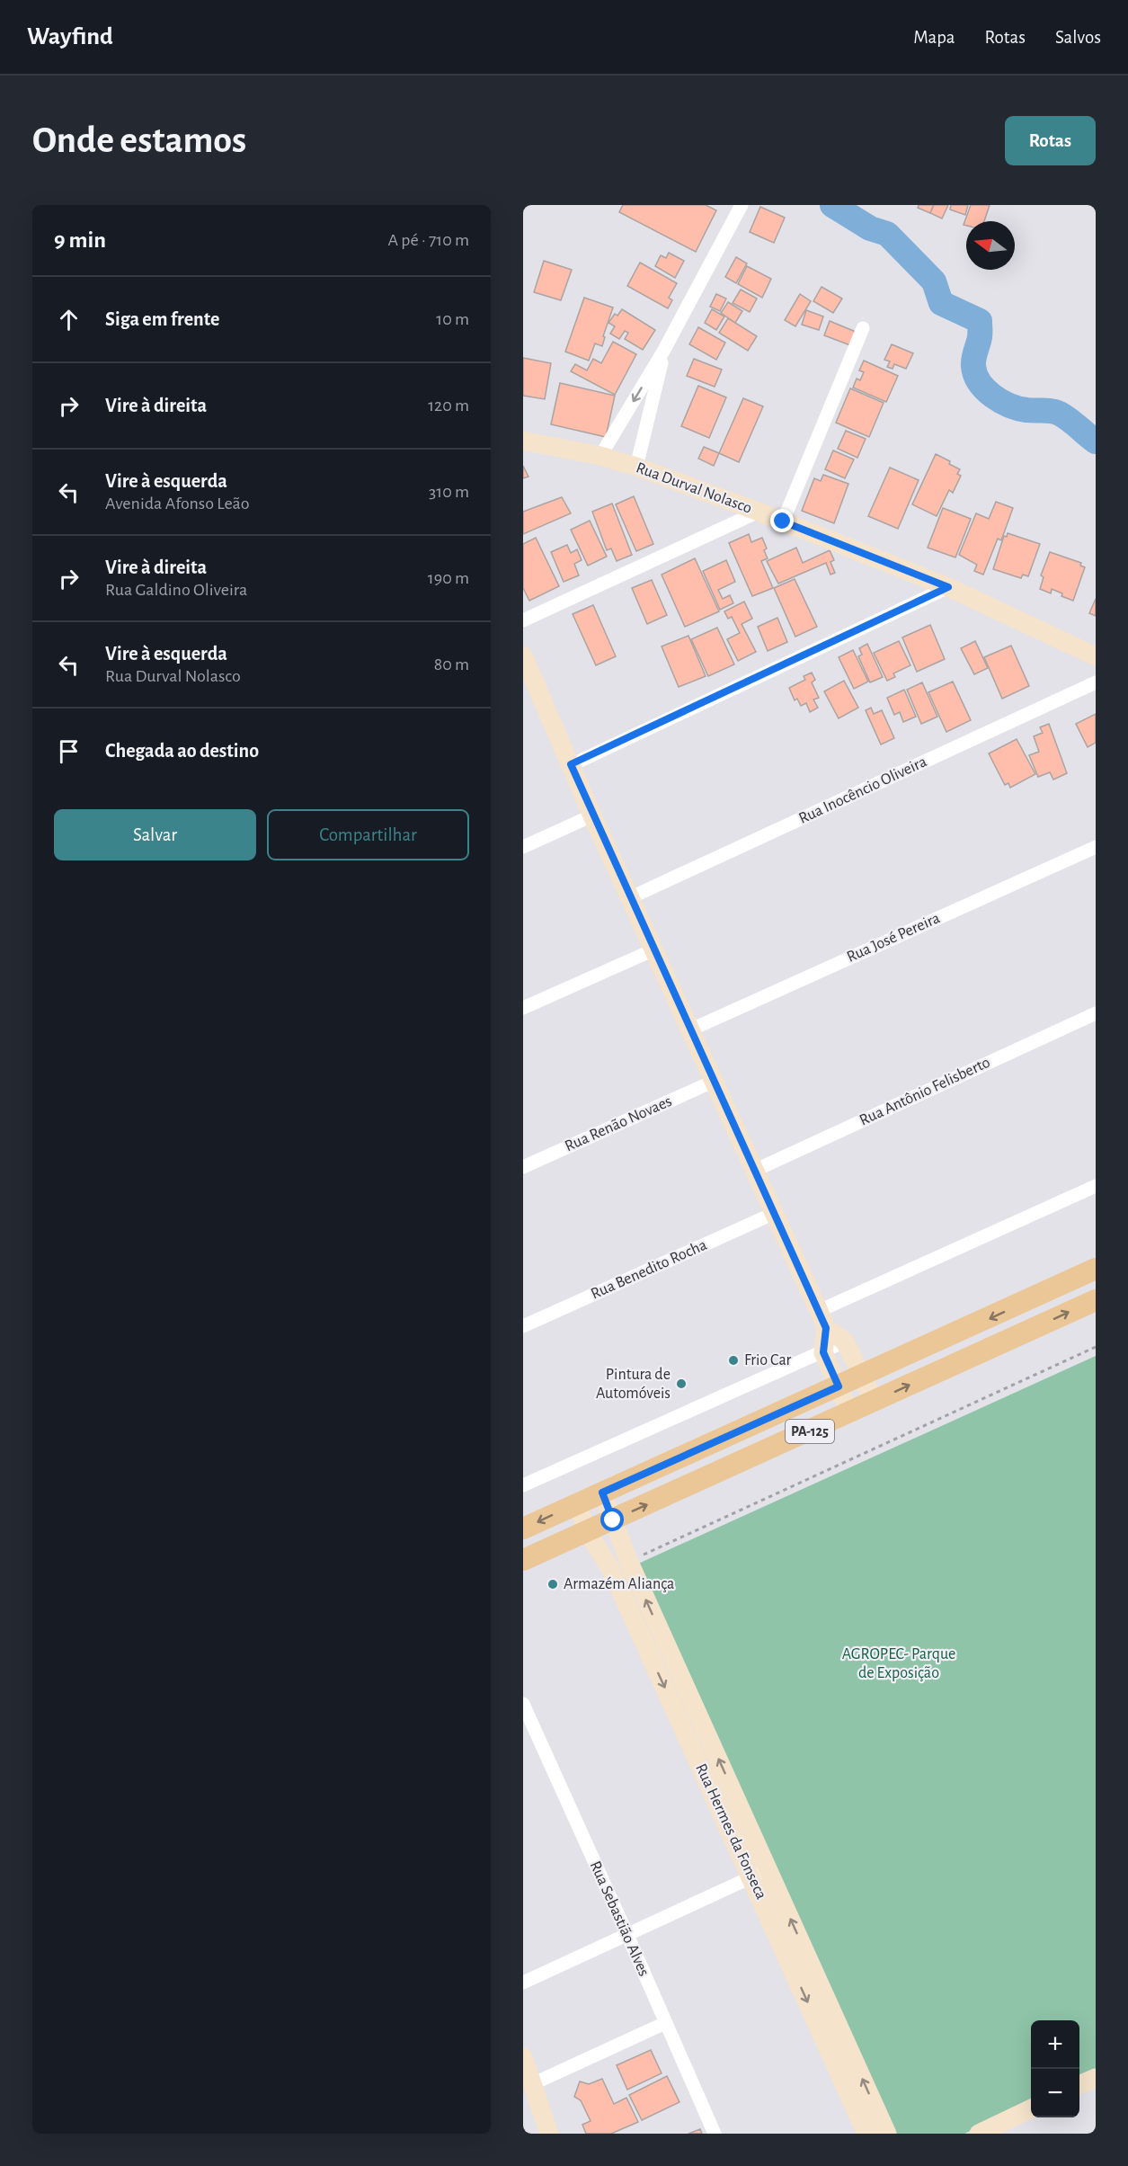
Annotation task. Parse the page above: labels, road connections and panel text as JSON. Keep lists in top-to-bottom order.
{
  "streets": {
    "main road": ["PA-125"],
    "street": [
      "Rua Durval Nolasco",
      "Rua Inocêncio Oliveira",
      "Rua José Pereira",
      "Rua Antônio Felisberto",
      "Rua Renão Novaes",
      "Rua Benedito Rocha",
      "Rua Hermes da Fonseca",
      "Rua Sebastião Alves"
    ]
  },
  "crossings": [
    ["PA-125", "Rua Hermes da Fonseca"]
  ],
  "parks": ["AGROPEC- Parque de Exposição"],
  "places": ["Frio Car", "Pintura de Automóveis", "Armazém Aliança"],
  "north": "left",
  "page": {
    "header": "Wayfind",
    "nav": ["Mapa", "Rotas", "Salvos"],
    "buttons": [
      "Rotas",
      ["Salvar", "Compartilhar"]
    ],
    "title": "Onde estamos",
    "heading": ["9 min", "A pé · 710 m"],
    "list": [
      ["Siga em frente", "10 m"],
      ["Vire à direita", "120 m"],
      ["Vire à esquerda", "Avenida Afonso Leão", "310 m"],
      ["Vire à direita", "Rua Galdino Oliveira", "190 m"],
      ["Vire à esquerda", "Rua Durval Nolasco", "80 m"],
      "Chegada ao destino"
    ],
    "map_buttons": ["+", "−"]
  }
}
